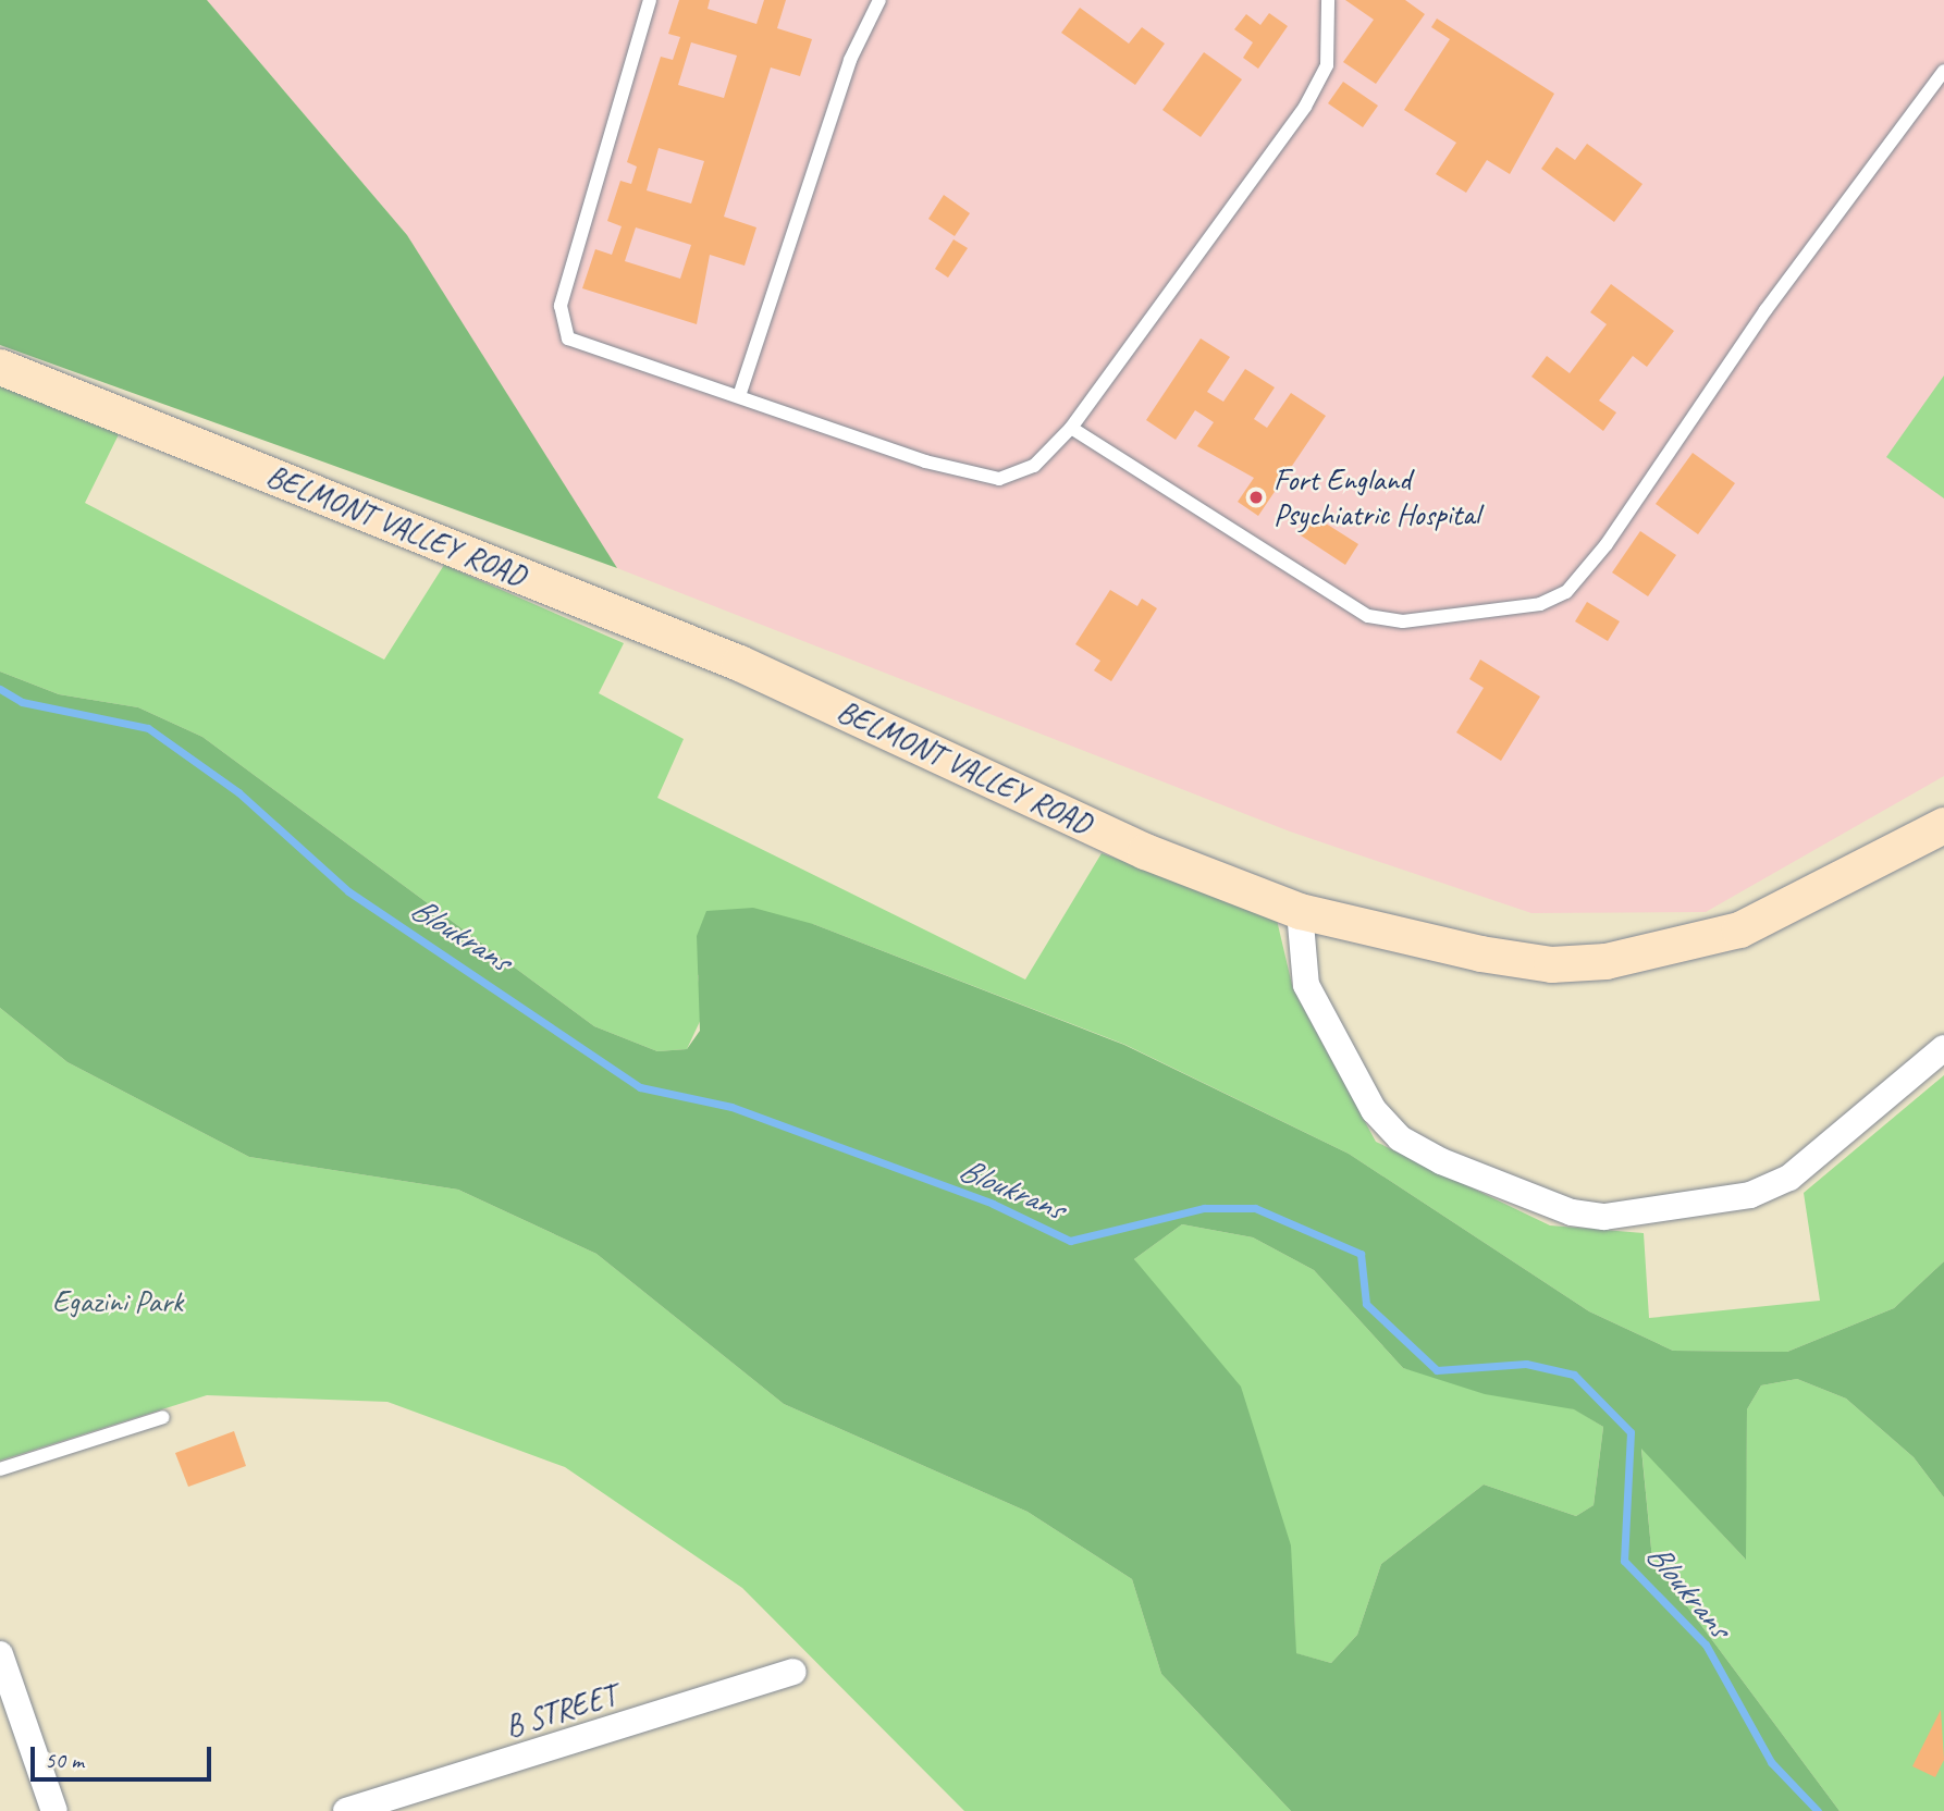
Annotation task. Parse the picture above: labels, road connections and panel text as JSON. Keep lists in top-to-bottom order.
{
  "streets": {
    "street": ["BELMONT VALLEY ROAD", "B STREET"]
  },
  "water": ["Bloukrans"],
  "parks": ["Egazini Park"],
  "places": ["Fort England Psychiatric Hospital"],
  "scale_bar": "50 m"
}
